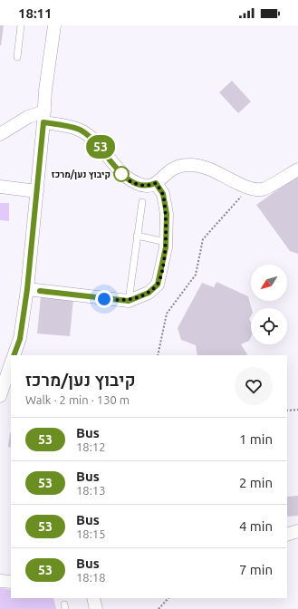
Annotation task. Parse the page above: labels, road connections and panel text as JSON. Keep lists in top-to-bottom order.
{
  "places": ["קיבוץ נען/מרכז"],
  "lines": ["bus line 53"],
  "north": "bottom left",
  "page": {
    "status": "18:11",
    "on_map": "53",
    "heading": ["קיבוץ נען/מרכז", "Walk · 2 min · 130 m"],
    "list": [
      {
        "mark": "53",
        "name": "Bus",
        "note": "18:12",
        "value": "1 min"
      },
      {
        "mark": "53",
        "name": "Bus",
        "note": "18:13",
        "value": "2 min"
      },
      {
        "mark": "53",
        "name": "Bus",
        "note": "18:15",
        "value": "4 min"
      },
      {
        "mark": "53",
        "name": "Bus",
        "note": "18:18",
        "value": "7 min"
      }
    ]
  }
}
